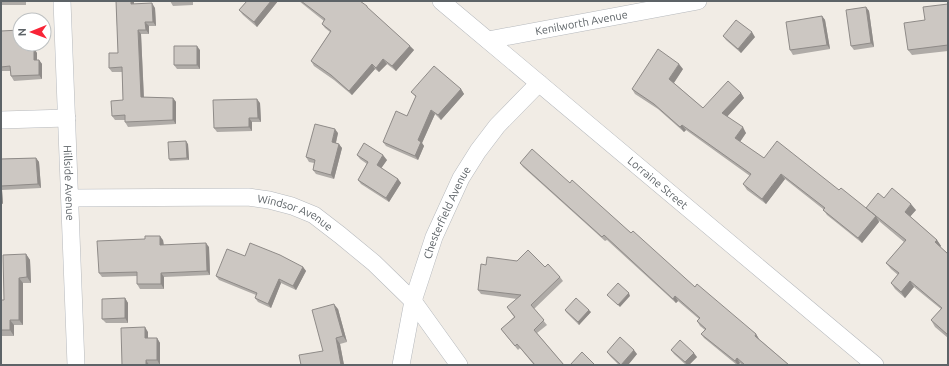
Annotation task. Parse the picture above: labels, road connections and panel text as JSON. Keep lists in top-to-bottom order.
{
  "streets": {
    "street": [
      "Kenilworth Avenue",
      "Hillside Avenue",
      "Lorraine Street",
      "Chesterfield Avenue",
      "Windsor Avenue"
    ]
  },
  "crossings": [
    ["Kenilworth Avenue", "Lorraine Street"],
    ["Hillside Avenue", "Windsor Avenue"],
    ["Lorraine Street", "Chesterfield Avenue"],
    ["Chesterfield Avenue", "Windsor Avenue"]
  ],
  "north": "left"
}
